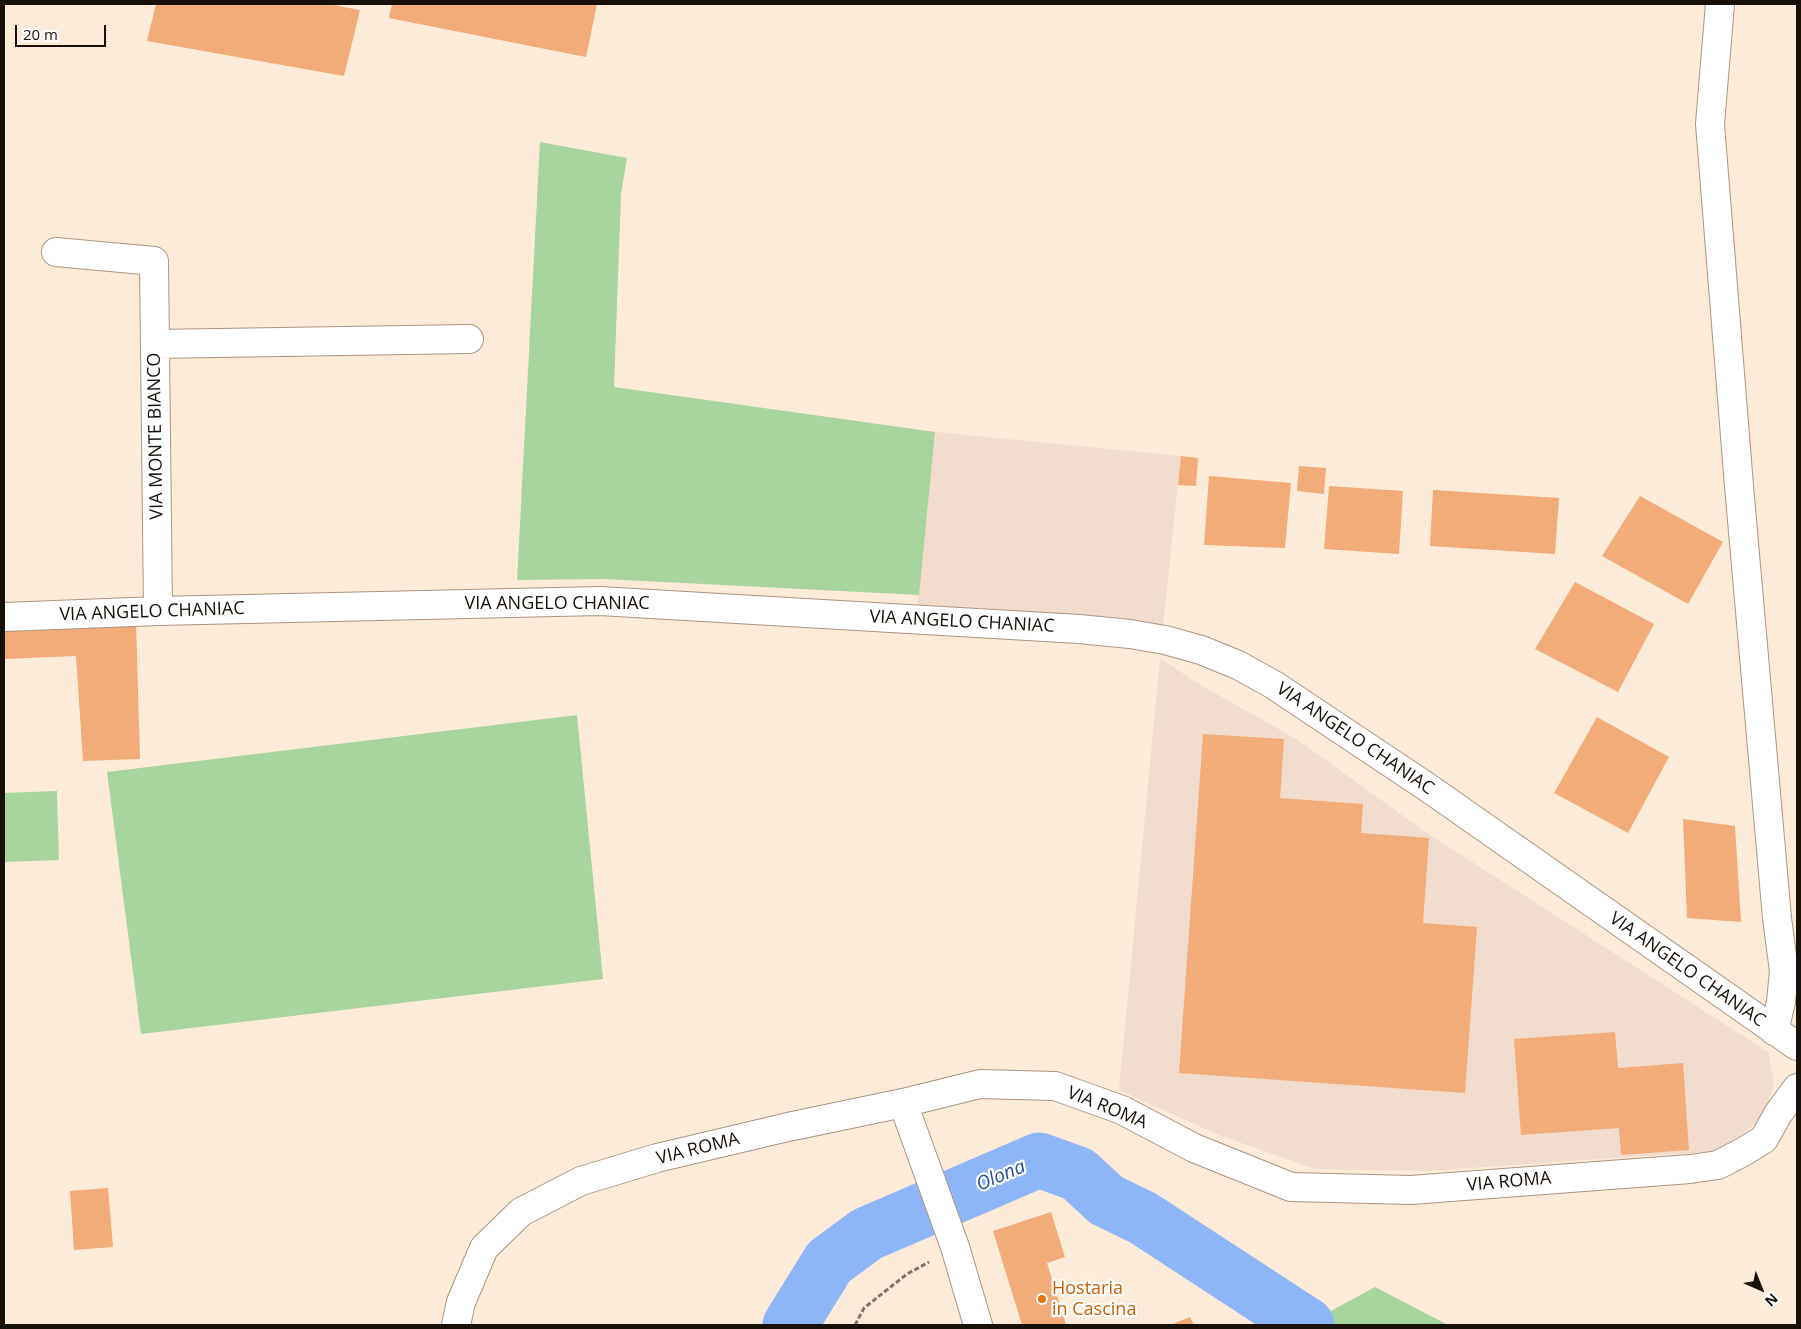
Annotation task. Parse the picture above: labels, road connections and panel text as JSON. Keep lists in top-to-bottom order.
{
  "streets": {
    "street": ["VIA MONTE BIANCO", "VIA ANGELO CHANIAC", "VIA ROMA"]
  },
  "crossings": [
    ["VIA MONTE BIANCO", "VIA ANGELO CHANIAC"]
  ],
  "water": ["Olona"],
  "places": ["Hostaria in Cascina"],
  "scale_bar": "20 m",
  "north": "bottom right"
}
